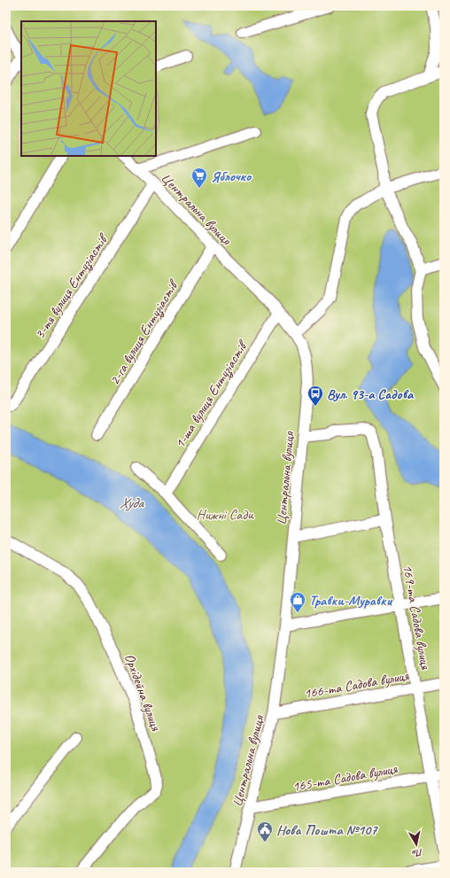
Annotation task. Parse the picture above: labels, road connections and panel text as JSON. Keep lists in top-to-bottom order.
{
  "streets": {
    "street": [
      "Центральна вулиця",
      "3-тя вулиця Ентузіастів",
      "2-га вулиця Ентузіастів",
      "1-ша вулиця Ентузіастів",
      "169-та Садова вулиця",
      "166-та Садова вулиця",
      "Орхідейна вулиця",
      "165-та Садова вулиця"
    ]
  },
  "crossings": [
    ["Центральна вулиця", "3-тя вулиця Ентузіастів"],
    ["Центральна вулиця", "2-га вулиця Ентузіастів"],
    ["Центральна вулиця", "1-ша вулиця Ентузіастів"],
    ["Центральна вулиця", "169-та Садова вулиця"],
    ["Центральна вулиця", "166-та Садова вулиця"],
    ["Центральна вулиця", "165-та Садова вулиця"],
    ["169-та Садова вулиця", "166-та Садова вулиця"],
    ["169-та Садова вулиця", "165-та Садова вулиця"]
  ],
  "water": ["Худа"],
  "parks": ["Нижні Сади"],
  "places": {
    "supermarket": ["Яблочко"],
    "bus stop": ["Вул. 93-а Садова"],
    "shop": ["Травки-Муравки"],
    "public building": ["Нова Пошта №107"]
  },
  "north": "bottom"
}
